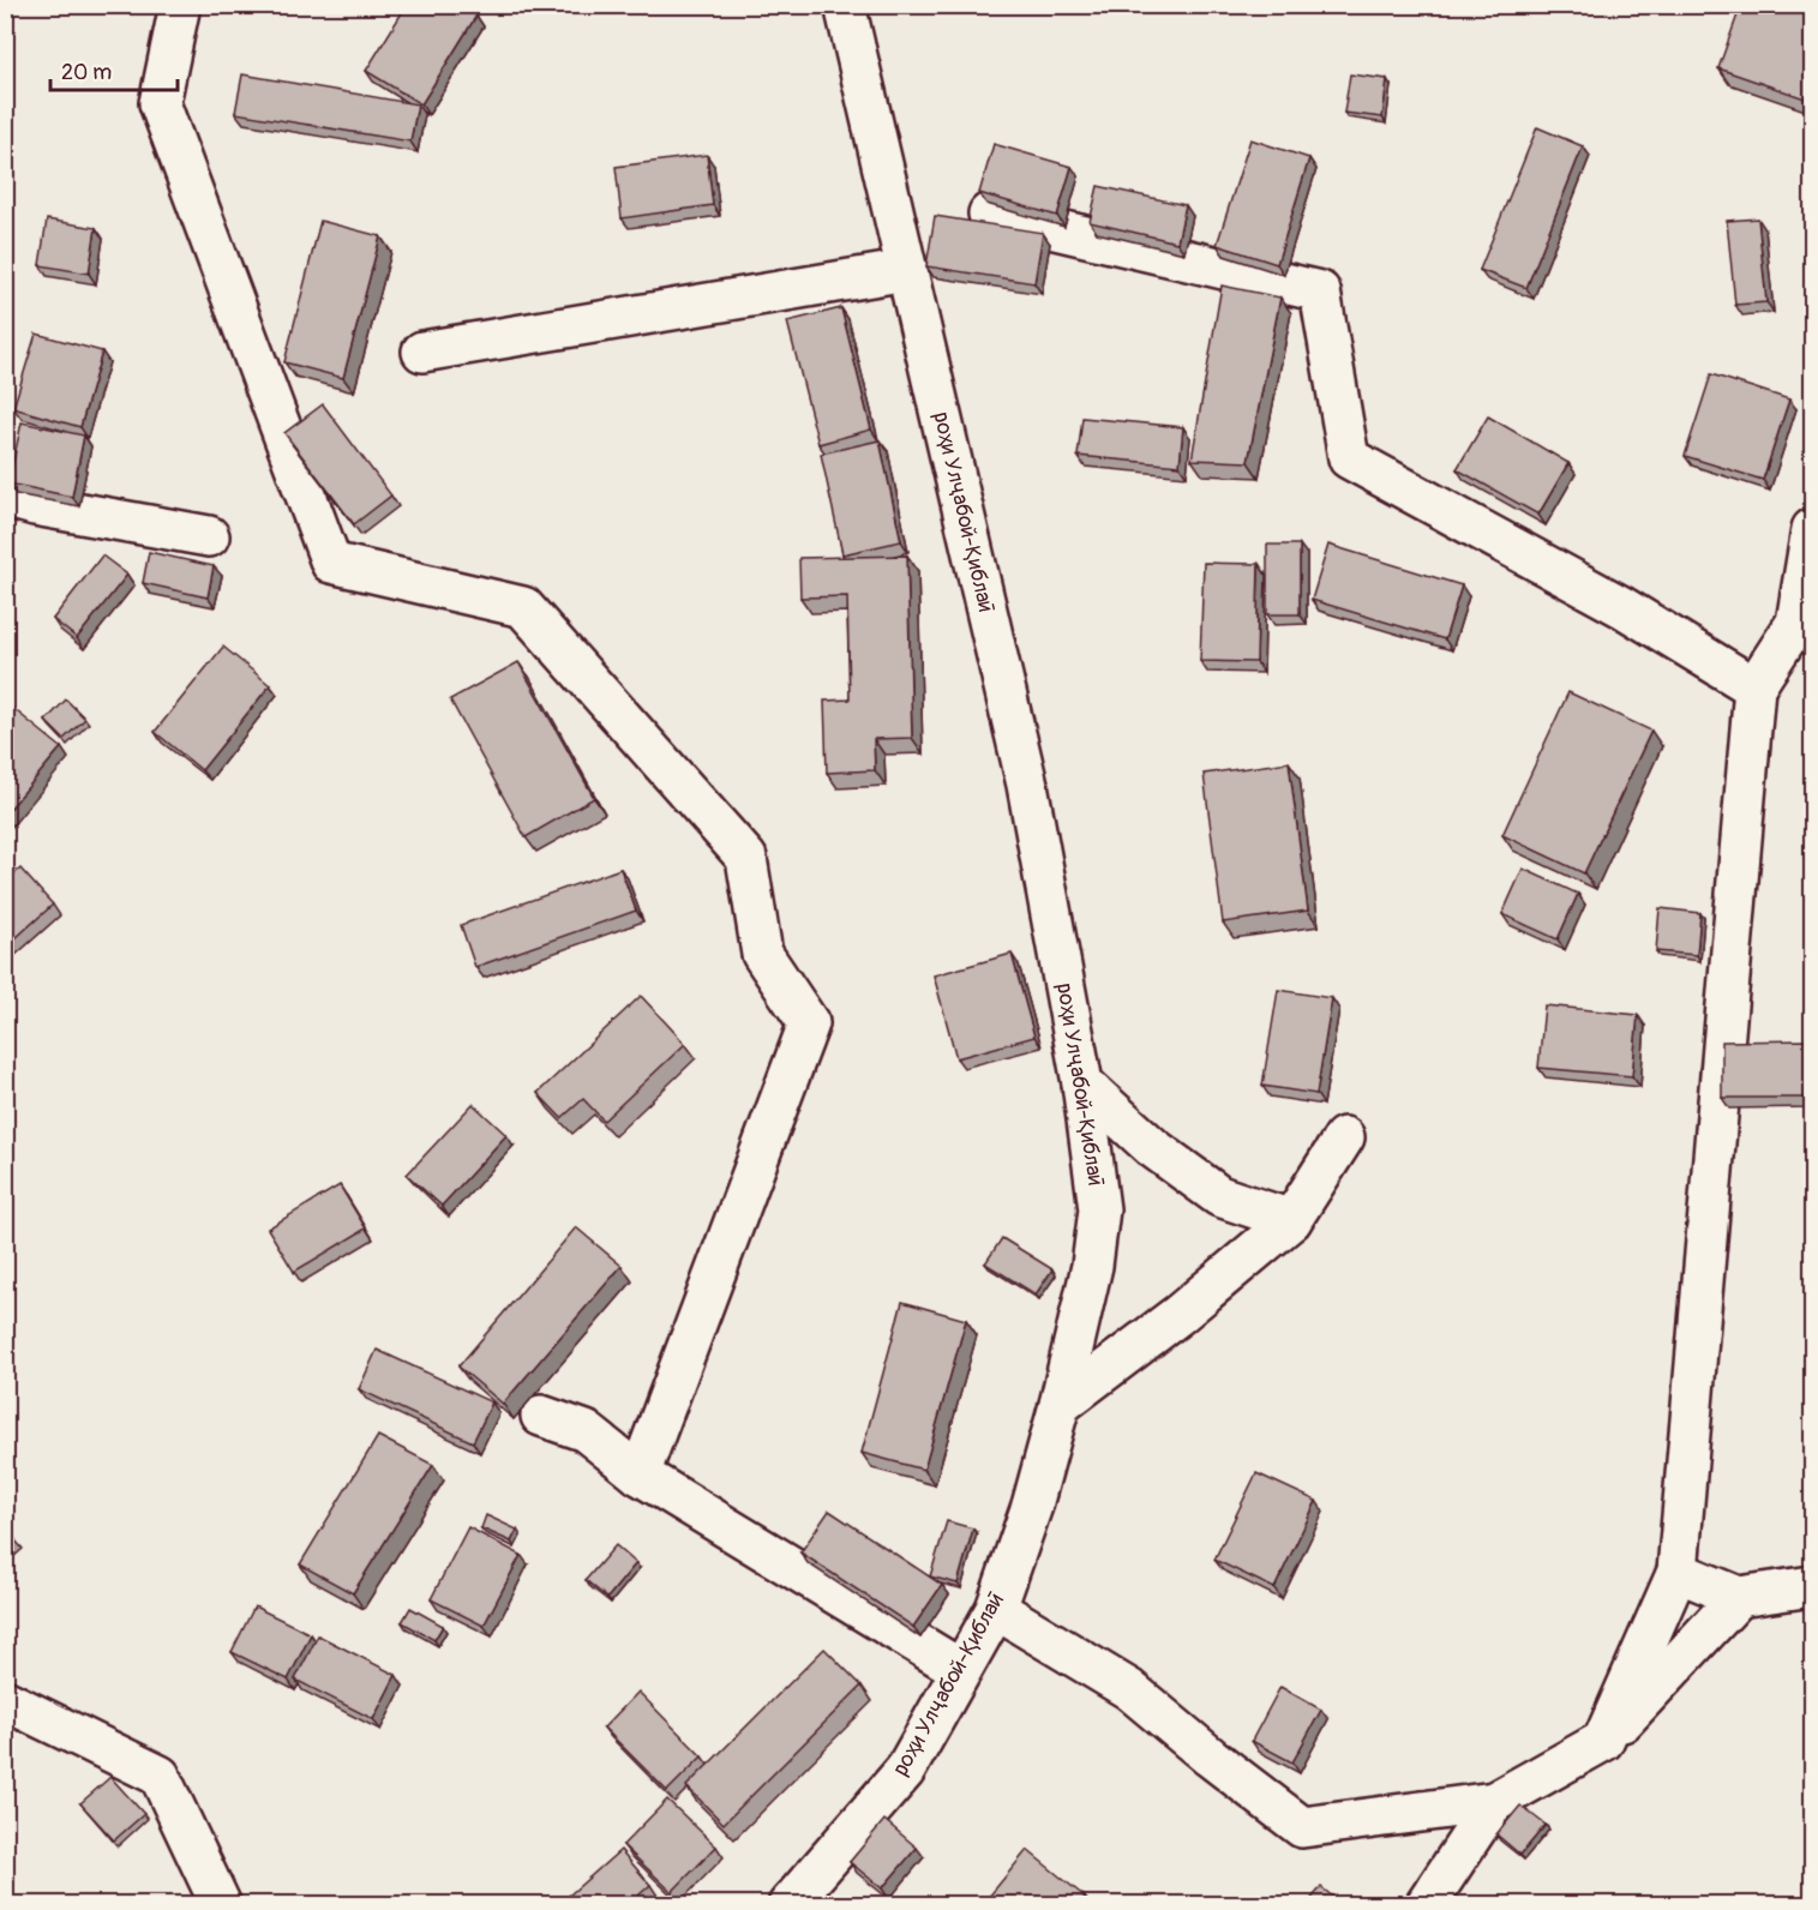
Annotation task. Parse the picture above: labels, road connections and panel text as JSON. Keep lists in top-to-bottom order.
{
  "streets": {
    "street": ["роҳи Улҷабой-Қиблаӣ"]
  },
  "scale_bar": "20 m"
}
